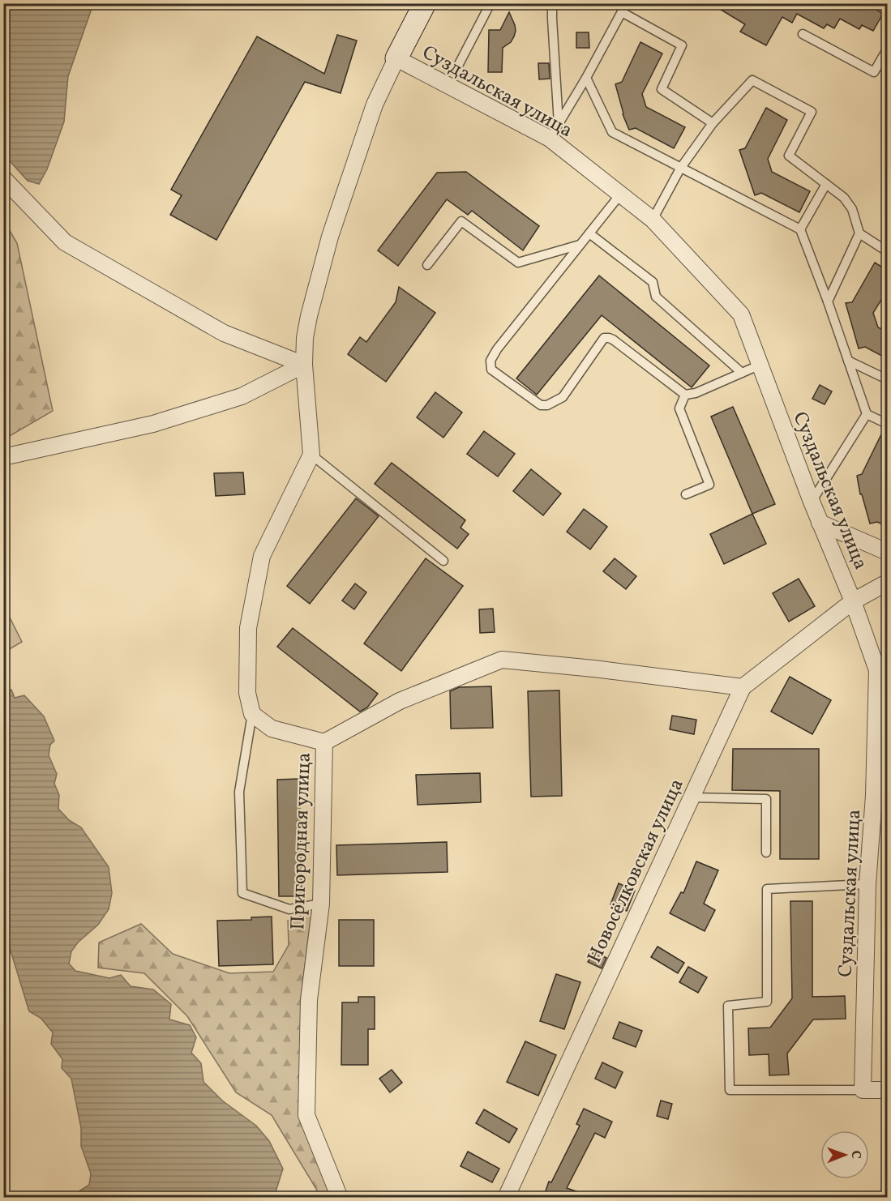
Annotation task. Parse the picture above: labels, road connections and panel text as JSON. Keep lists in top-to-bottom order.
{
  "streets": {
    "street": ["Суздальская улица", "Пригородная улица", "Новосёлковская улица"]
  },
  "crossings": [
    ["Суздальская улица", "Новосёлковская улица"],
    ["Пригородная улица", "Новосёлковская улица"]
  ],
  "north": "right"
}
